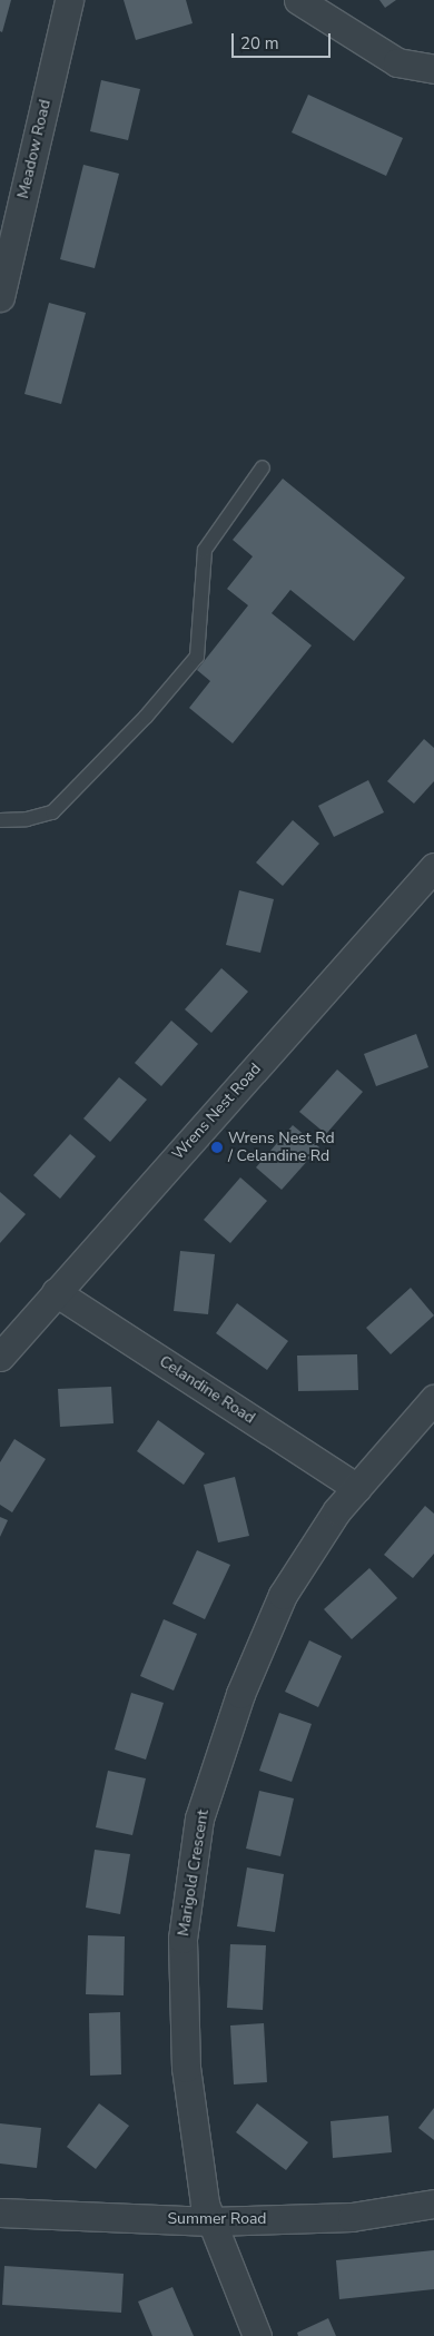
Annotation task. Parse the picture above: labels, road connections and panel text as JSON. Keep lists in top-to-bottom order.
{
  "streets": {
    "street": [
      "Meadow Road",
      "Wrens Nest Road",
      "Celandine Road",
      "Marigold Crescent",
      "Summer Road"
    ]
  },
  "crossings": [
    ["Wrens Nest Road", "Celandine Road"],
    ["Celandine Road", "Marigold Crescent"],
    ["Marigold Crescent", "Summer Road"]
  ],
  "places": ["Wrens Nest Rd / Celandine Rd"],
  "scale_bar": "20 m"
}
